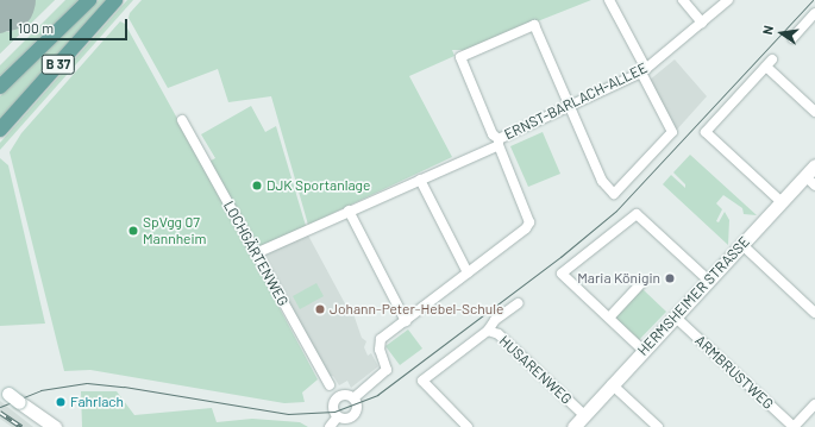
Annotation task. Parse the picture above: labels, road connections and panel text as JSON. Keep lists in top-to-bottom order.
{
  "streets": {
    "main road": ["B 37"],
    "street": [
      "ERNST-BARLACH-ALLEE",
      "LOCHGÄRTENWEG",
      "HERMSHEIMER STRASSE",
      "HUSARENWEG",
      "ARMBRUSTWEG"
    ]
  },
  "crossings": [
    ["HERMSHEIMER STRASSE", "HUSARENWEG"],
    ["HERMSHEIMER STRASSE", "ARMBRUSTWEG"]
  ],
  "places": [
    "DJK Sportanlage",
    "SpVgg 07 Mannheim",
    "Maria Königin",
    "Johann-Peter-Hebel-Schule",
    "Fahrlach"
  ],
  "scale_bar": "100 m",
  "north": "left"
}
